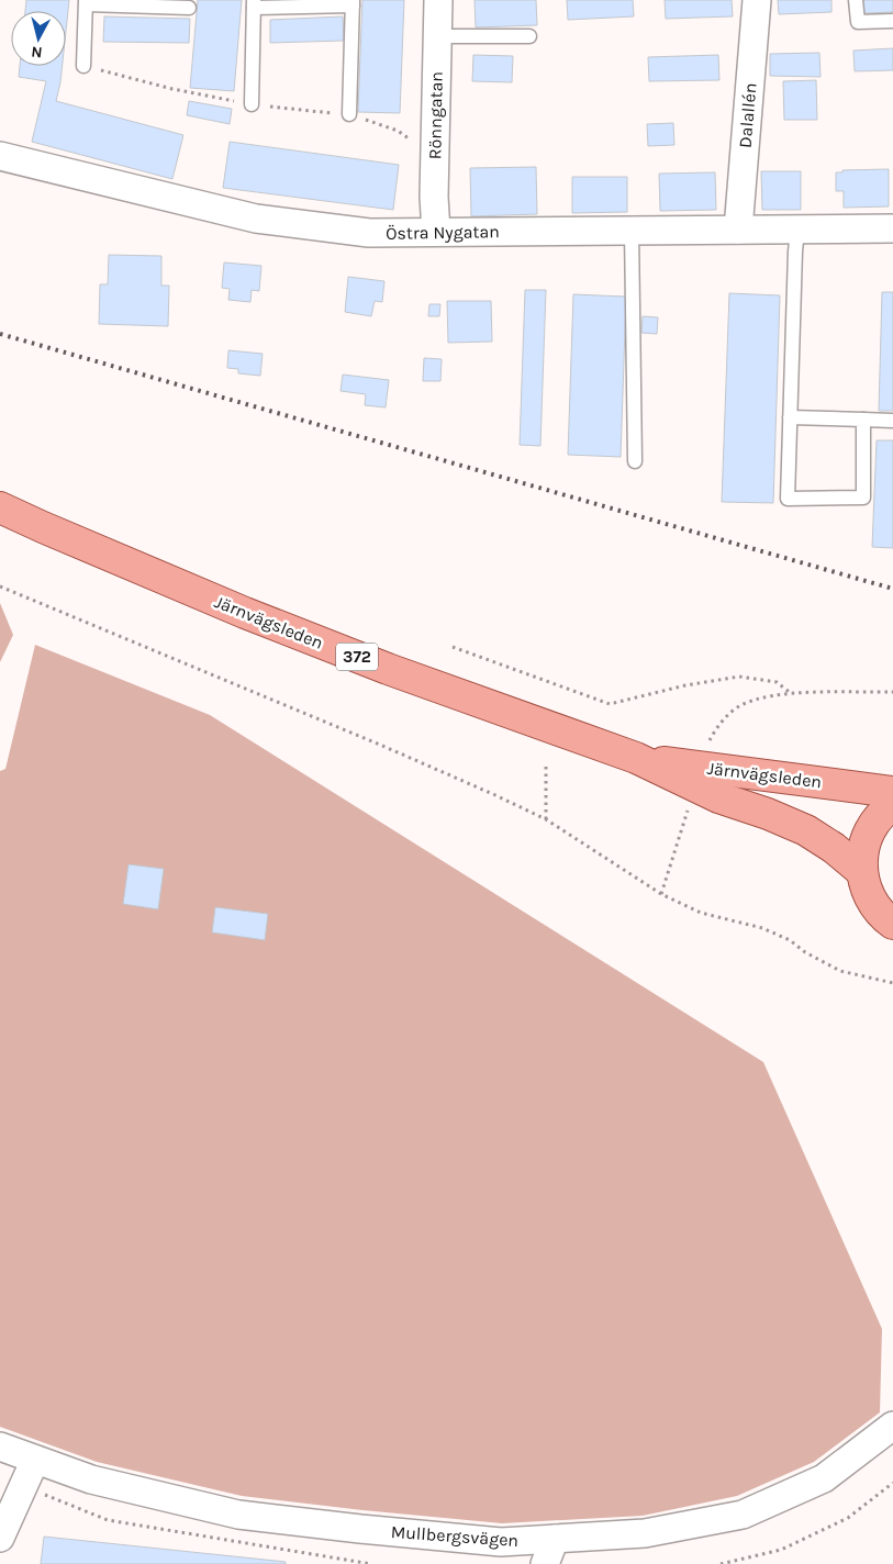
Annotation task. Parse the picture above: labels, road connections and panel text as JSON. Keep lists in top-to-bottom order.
{
  "streets": {
    "main road": ["Järnvägsleden", "372"],
    "street": [
      "Rönngatan",
      "Dalallén",
      "Östra Nygatan",
      "Mullbergsvägen"
    ]
  },
  "crossings": [
    ["Rönngatan", "Östra Nygatan"],
    ["Dalallén", "Östra Nygatan"]
  ],
  "north": "bottom"
}
